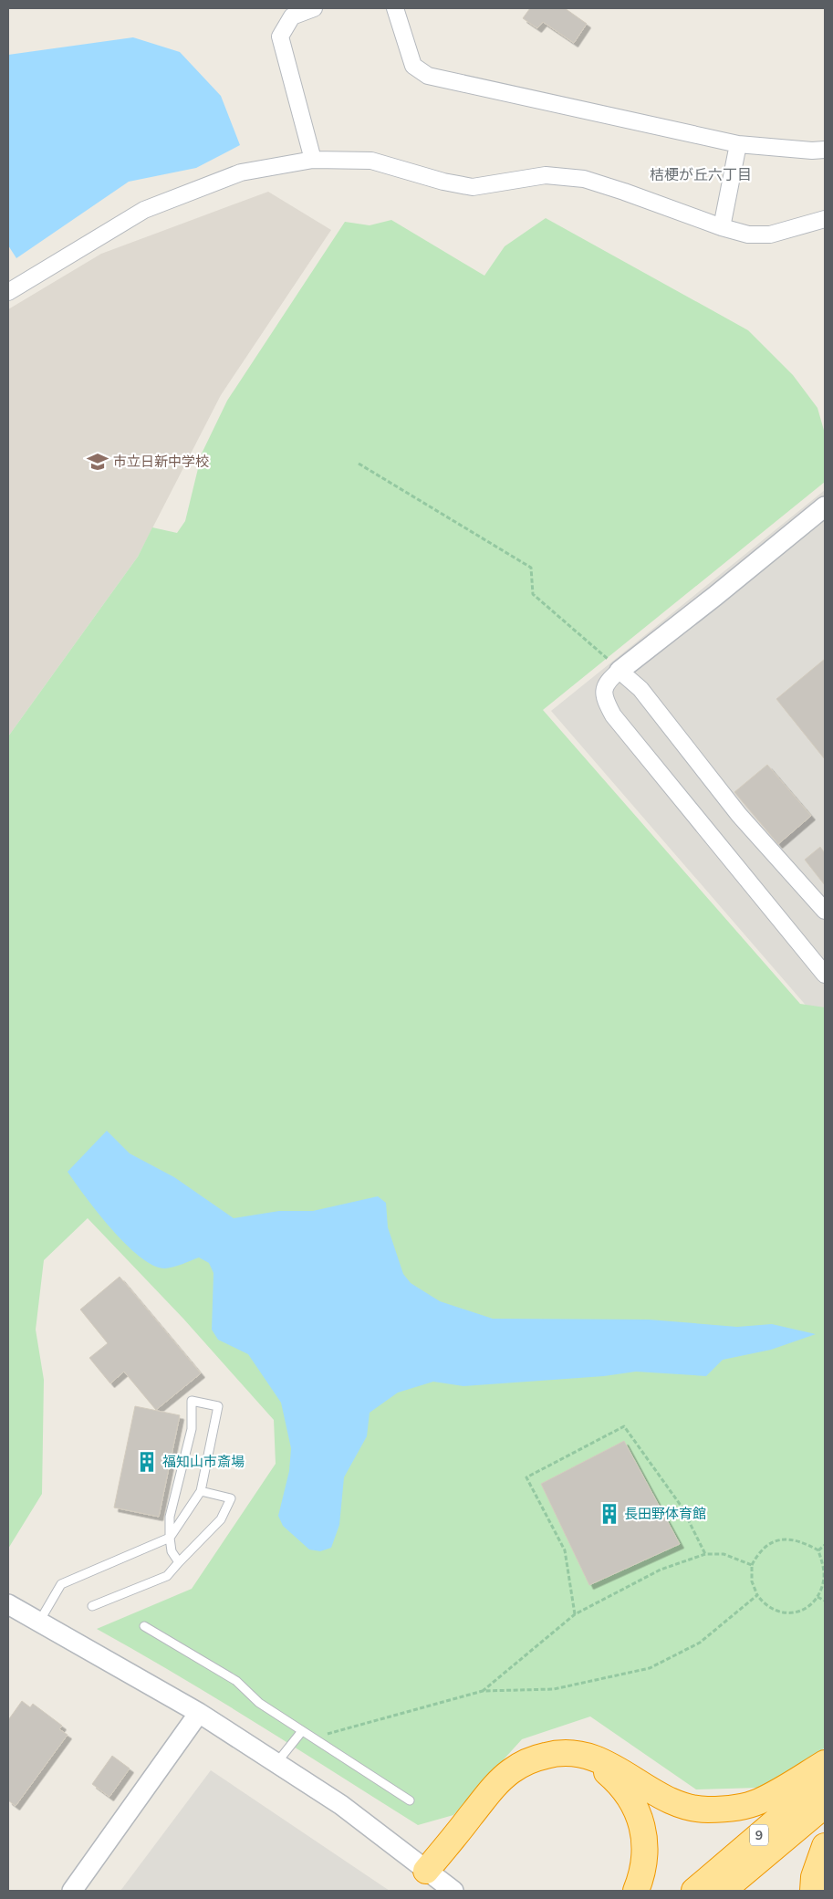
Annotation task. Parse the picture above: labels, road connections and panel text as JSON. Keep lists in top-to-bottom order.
{
  "streets": {
    "highway": ["9"]
  },
  "districts": ["桔梗が丘六丁目"],
  "places": {
    "school or university": ["市立日新中学校"],
    "building": ["福知山市斎場", "長田野体育館"]
  }
}
